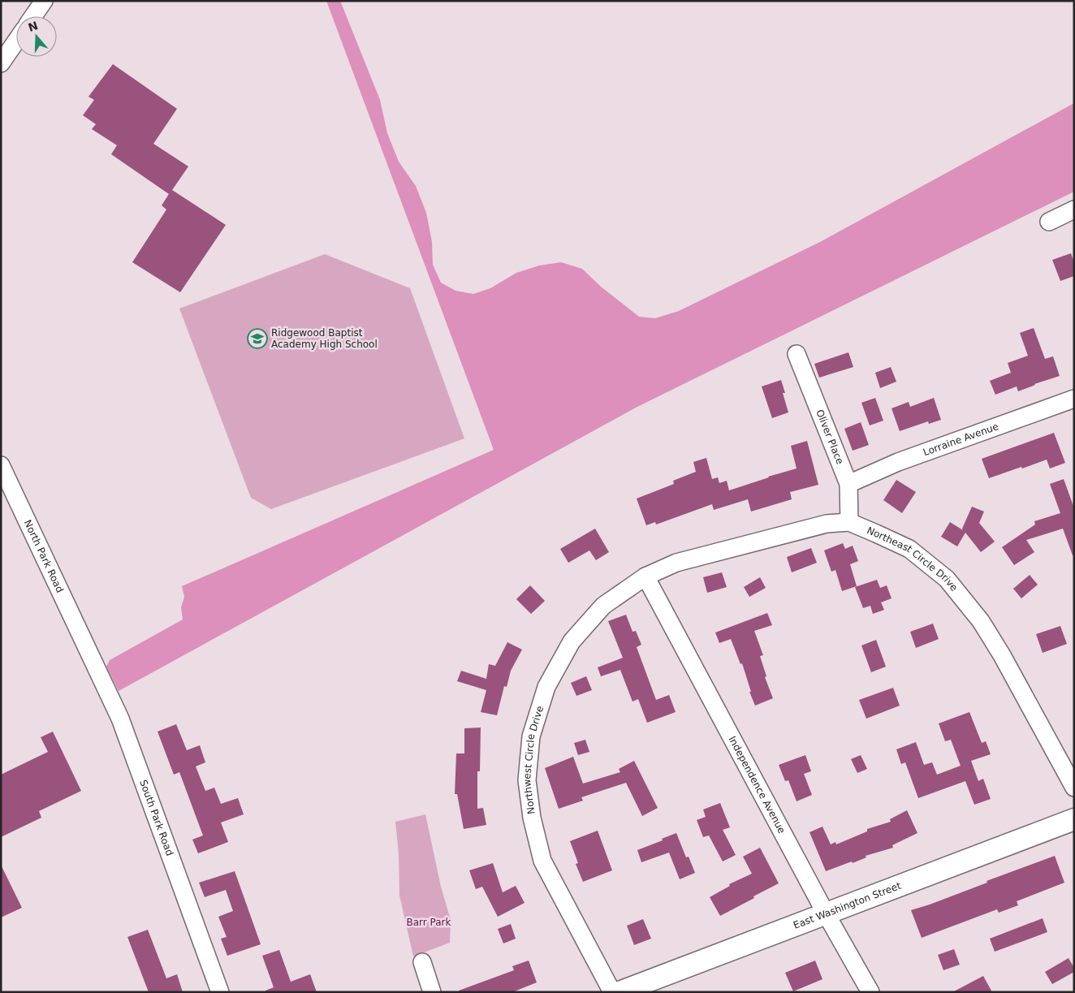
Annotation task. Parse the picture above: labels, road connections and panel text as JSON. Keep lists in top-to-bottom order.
{
  "streets": {
    "street": [
      "Oliver Place",
      "Lorraine Avenue",
      "North Park Road",
      "Northeast Circle Drive",
      "Northwest Circle Drive",
      "Independence Avenue",
      "South Park Road",
      "East Washington Street"
    ]
  },
  "crossings": [
    ["Oliver Place", "Lorraine Avenue"],
    ["Oliver Place", "Northeast Circle Drive"],
    ["North Park Road", "South Park Road"],
    ["Northeast Circle Drive", "Northwest Circle Drive"],
    ["Northeast Circle Drive", "Independence Avenue"],
    ["Northwest Circle Drive", "Independence Avenue"],
    ["Independence Avenue", "East Washington Street"]
  ],
  "parks": ["Barr Park"],
  "places": {
    "school or university": ["Ridgewood Baptist Academy High School"]
  },
  "north": "top"
}
